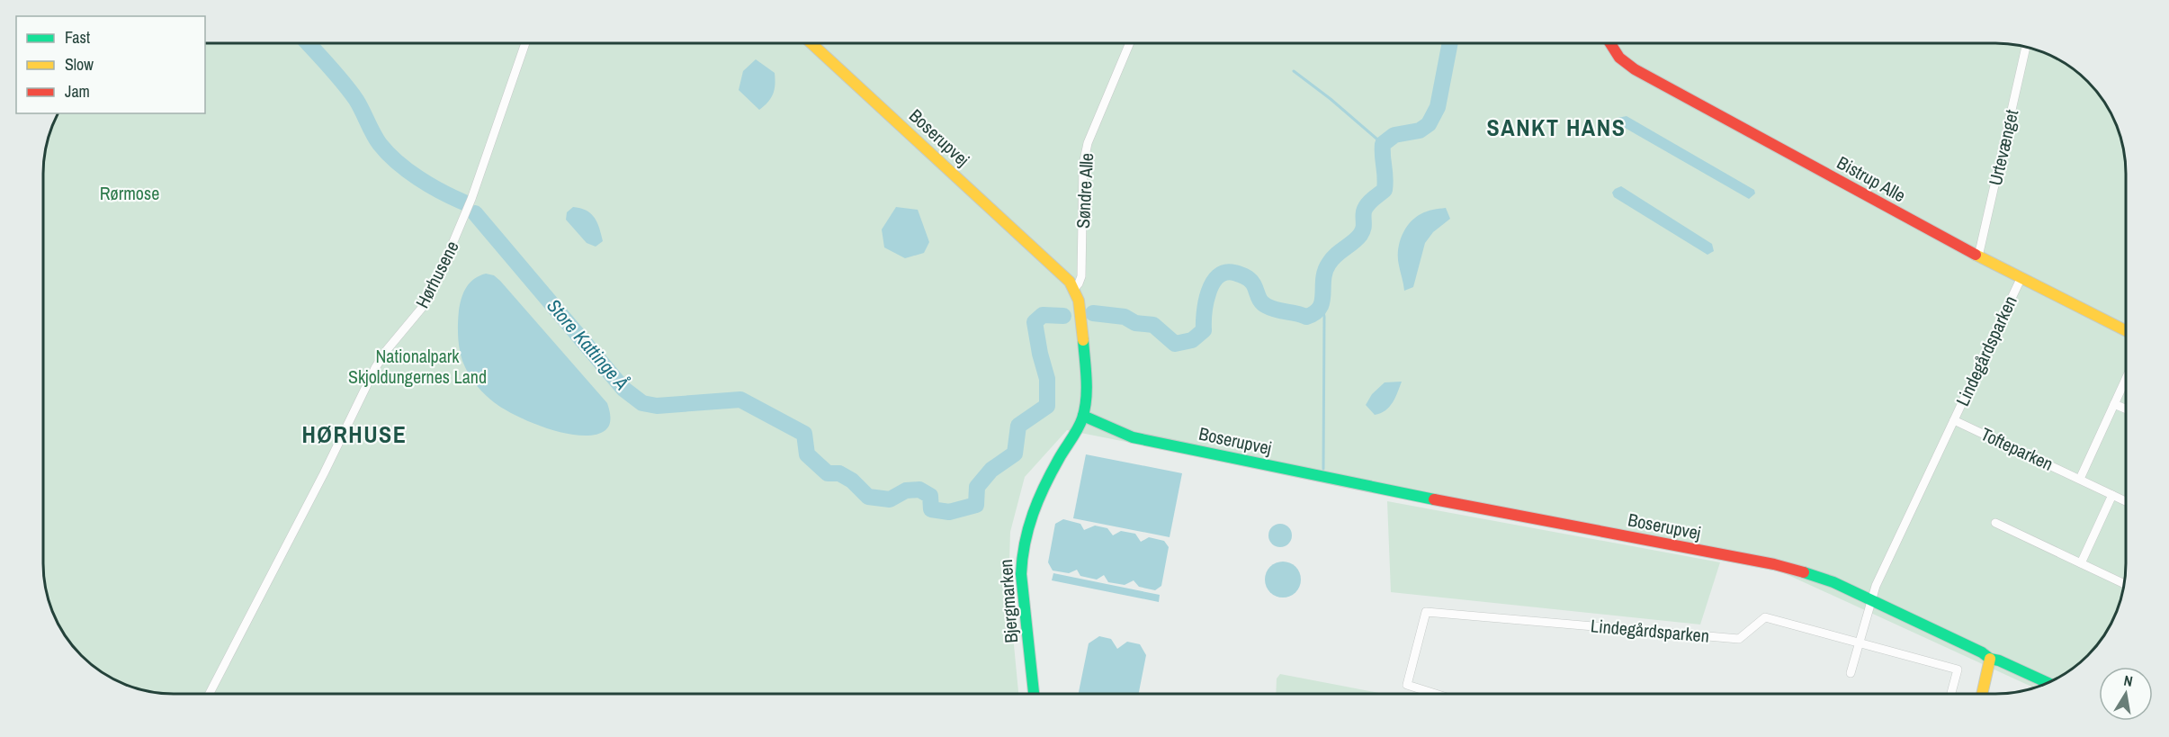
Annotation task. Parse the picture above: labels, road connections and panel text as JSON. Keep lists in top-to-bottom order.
{
  "streets": {
    "street": [
      "Boserupvej",
      "Urtevænget",
      "Bistrup Alle",
      "Søndre Alle",
      "Hørhusene",
      "Lindegårdsparken",
      "Tofteparken",
      "Bjergmarken"
    ]
  },
  "crossings": [
    ["Boserupvej", "Søndre Alle"],
    ["Boserupvej", "Lindegårdsparken"],
    ["Boserupvej", "Bjergmarken"],
    ["Urtevænget", "Bistrup Alle"],
    ["Bistrup Alle", "Lindegårdsparken"],
    ["Lindegårdsparken", "Tofteparken"]
  ],
  "districts": ["SANKT HANS", "HØRHUSE"],
  "water": ["Store Kattinge Å"],
  "parks": ["Rørmose", "Nationalpark Skjoldungernes Land"],
  "legend": ["Fast", "Slow", "Jam"],
  "north": "top"
}
